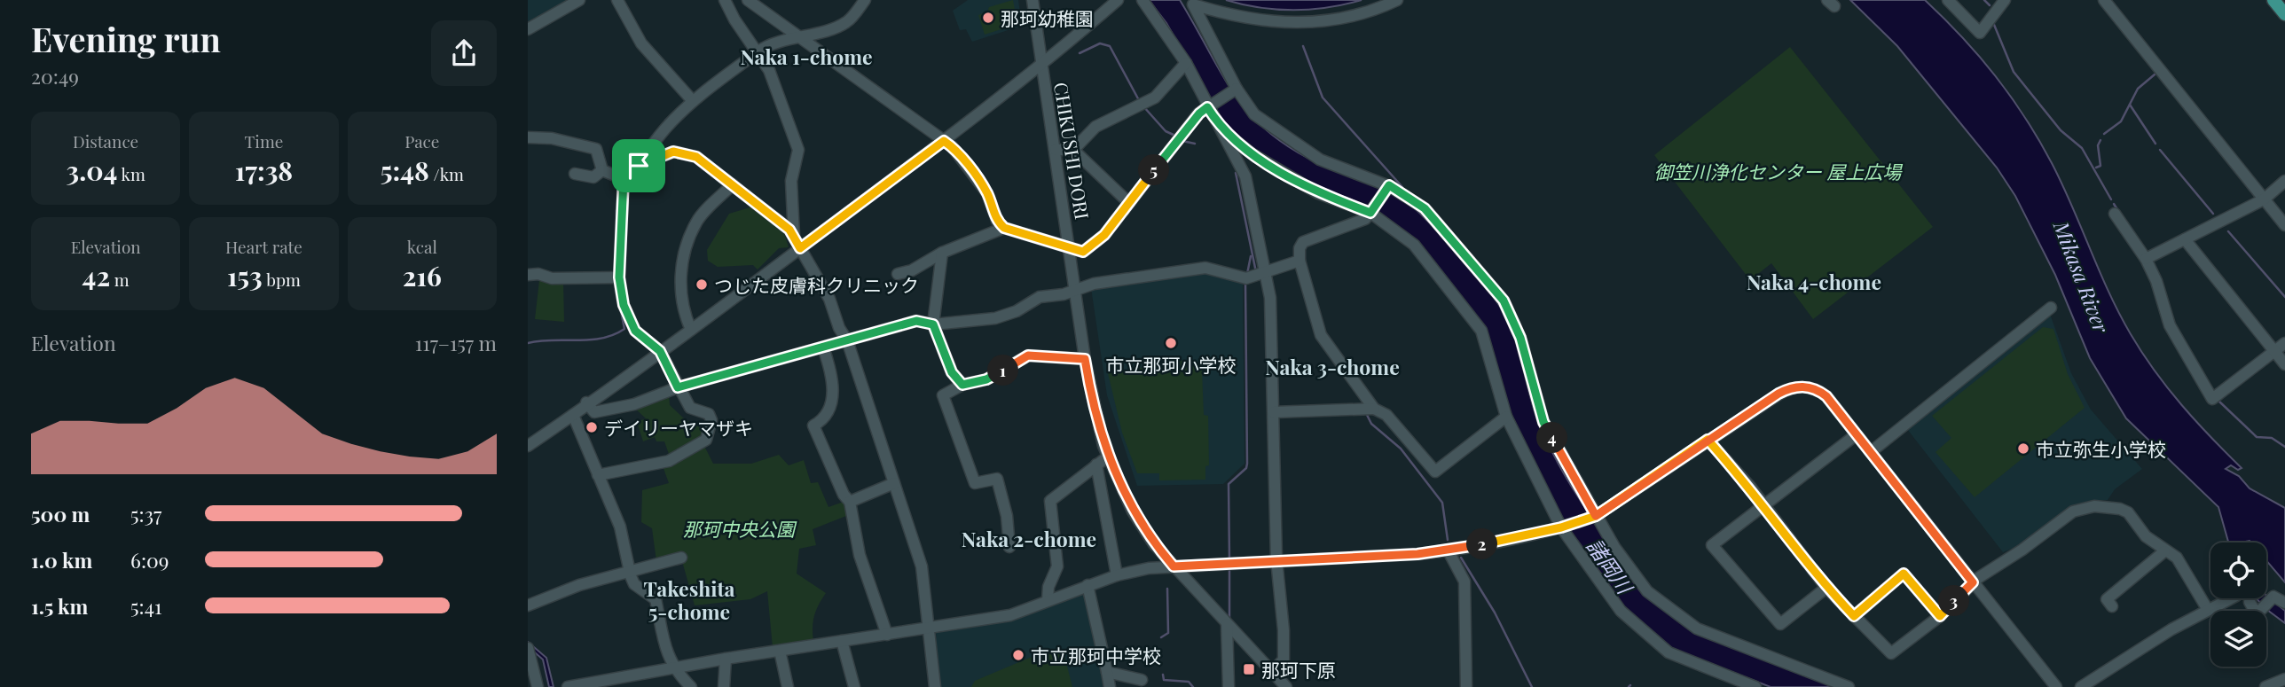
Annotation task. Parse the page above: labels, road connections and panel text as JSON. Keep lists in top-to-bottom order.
{
  "streets": {
    "street": ["CHIKUSHI DORI"]
  },
  "districts": [
    "Naka 1-chome",
    "Naka 4-chome",
    "Naka 3-chome",
    "Naka 2-chome",
    "Takeshita 5-chome"
  ],
  "water": ["Mikasa River", "諸岡川"],
  "parks": ["御笠川浄化センター 屋上広場", "那珂中央公園"],
  "places": {
    "other": [
      "那珂幼稚園",
      "つじた皮膚科クリニック",
      "市立那珂小学校",
      "デイリーヤマザキ",
      "市立弥生小学校",
      "市立那珂中学校"
    ],
    "transit": ["那珂下原"]
  },
  "page": {
    "heading": ["Evening run", "20:49"],
    "stats": [
      ["Distance", "3.04 km"],
      ["Time", "17:38"],
      ["Pace", "5:48 /km"],
      ["Elevation", "42 m"],
      ["Heart rate", "153 bpm"],
      ["kcal", "216"]
    ],
    "pins": [
      "5",
      "1",
      "4",
      "2",
      "3"
    ],
    "chart": ["Elevation", "117–157 m"],
    "list": [
      {
        "name": "500 m",
        "note": "5:37"
      },
      {
        "name": "1.0 km",
        "note": "6:09"
      },
      {
        "name": "1.5 km",
        "note": "5:41"
      }
    ]
  }
}
